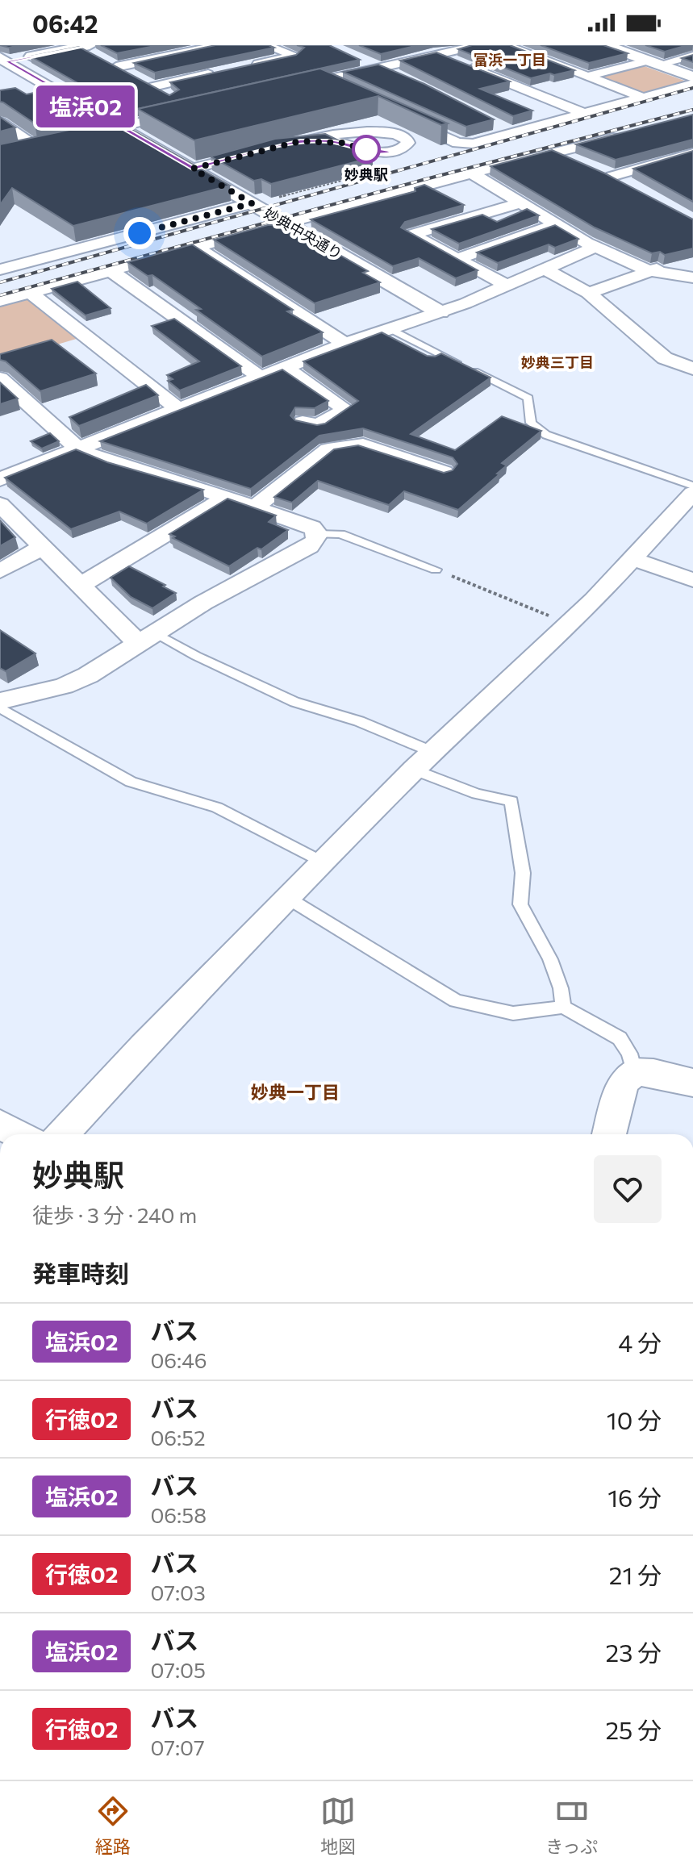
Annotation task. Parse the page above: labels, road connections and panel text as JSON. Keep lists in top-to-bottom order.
{
  "streets": {
    "street": ["妙典中央通り"]
  },
  "districts": ["富浜一丁目", "妙典三丁目", "妙典一丁目"],
  "places": ["妙典駅"],
  "lines": ["bus line 塩浜02"],
  "page": {
    "status": "06:42",
    "on_map": "塩浜02",
    "heading": [
      ["妙典駅", "徒歩 · 3 分 · 240 m"],
      "発車時刻"
    ],
    "list": [
      {
        "mark": "塩浜02",
        "name": "バス",
        "note": "06:46",
        "value": "4 分"
      },
      {
        "mark": "行徳02",
        "name": "バス",
        "note": "06:52",
        "value": "10 分"
      },
      {
        "mark": "塩浜02",
        "name": "バス",
        "note": "06:58",
        "value": "16 分"
      },
      {
        "mark": "行徳02",
        "name": "バス",
        "note": "07:03",
        "value": "21 分"
      },
      {
        "mark": "塩浜02",
        "name": "バス",
        "note": "07:05",
        "value": "23 分"
      },
      {
        "mark": "行徳02",
        "name": "バス",
        "note": "07:07",
        "value": "25 分"
      }
    ],
    "tabs": ["経路", "地図", "きっぷ"]
  }
}
